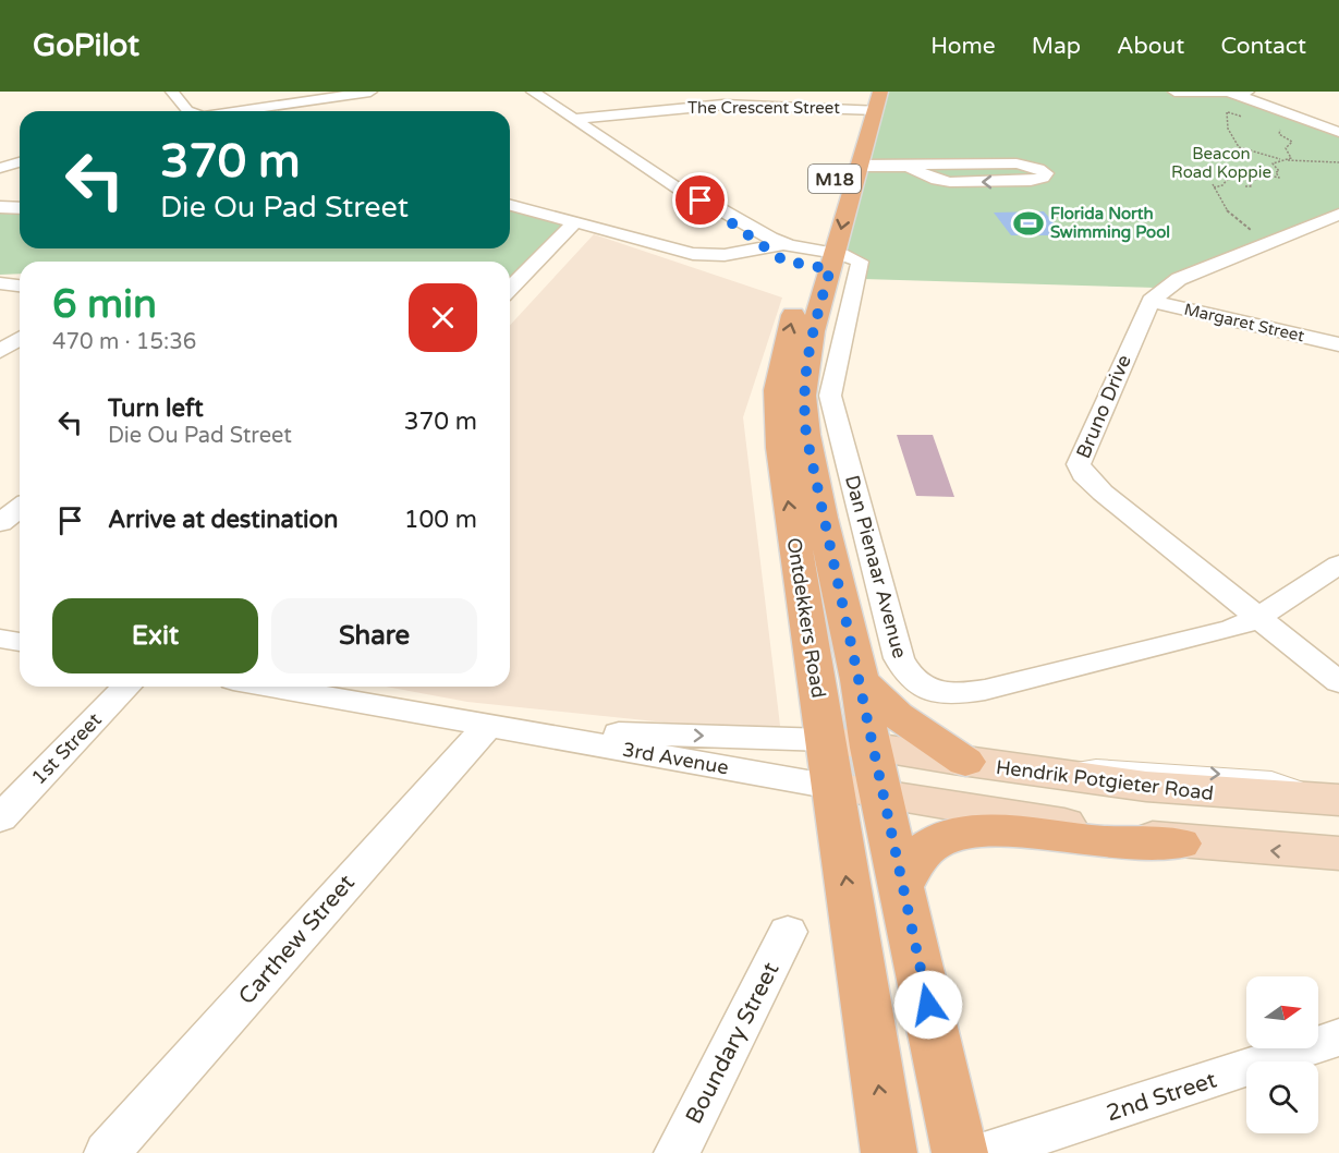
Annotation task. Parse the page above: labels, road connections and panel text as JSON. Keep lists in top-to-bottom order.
{
  "streets": {
    "main road": ["M18", "Ontdekkers Road", "Hendrik Potgieter Road"],
    "street": [
      "The Crescent Street",
      "Margaret Street",
      "Bruno Drive",
      "Dan Pienaar Avenue",
      "1st Street",
      "3rd Avenue",
      "Carthew Street",
      "Boundary Street",
      "2nd Street"
    ]
  },
  "crossings": [
    ["The Crescent Street", "Ontdekkers Road"],
    ["Margaret Street", "Bruno Drive"],
    ["Bruno Drive", "Dan Pienaar Avenue"],
    ["Dan Pienaar Avenue", "Ontdekkers Road"],
    ["Ontdekkers Road", "3rd Avenue"],
    ["Ontdekkers Road", "Hendrik Potgieter Road"],
    ["3rd Avenue", "Carthew Street"]
  ],
  "parks": ["Beacon Road Koppie"],
  "places": {
    "sports": ["Florida North Swimming Pool"]
  },
  "north": "right",
  "page": {
    "header": "GoPilot",
    "nav": [
      "Home",
      "Map",
      "About",
      "Contact"
    ],
    "turn": ["370 m", "Die Ou Pad Street"],
    "heading": ["6 min", "470 m · 15:36"],
    "list": [
      {
        "name": "Turn left",
        "note": "Die Ou Pad Street",
        "value": "370 m"
      },
      {
        "name": "Arrive at destination",
        "value": "100 m"
      }
    ],
    "buttons": ["Exit", "Share"]
  }
}
